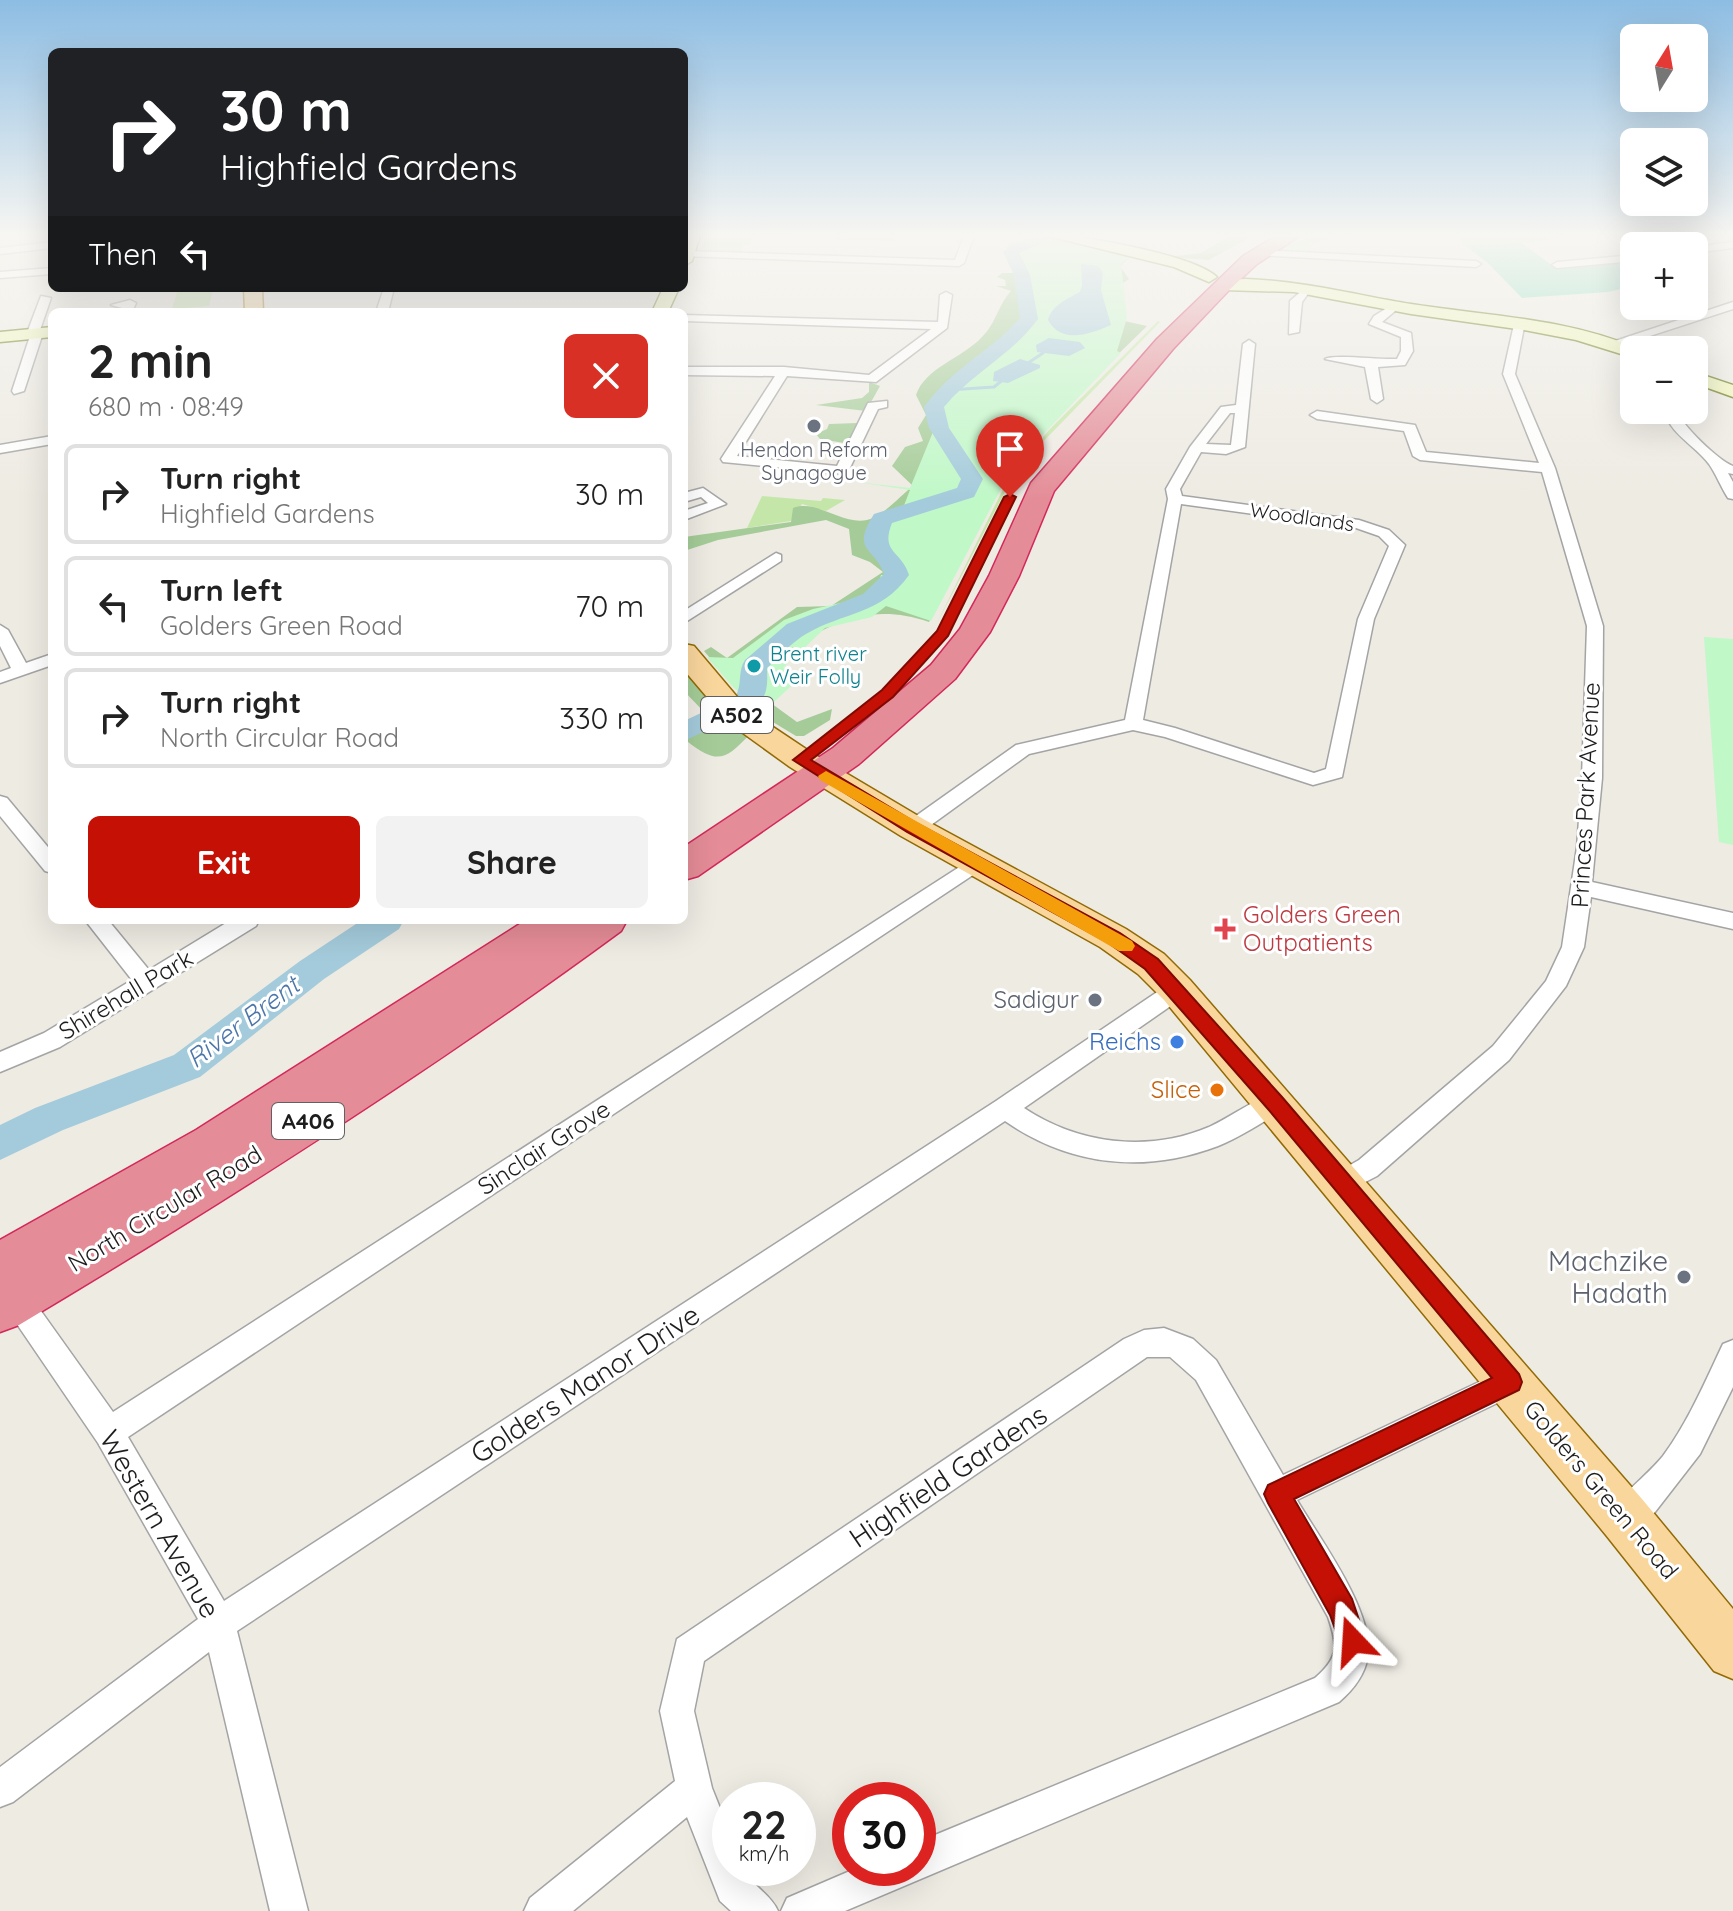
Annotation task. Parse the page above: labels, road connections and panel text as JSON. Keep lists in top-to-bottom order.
{
  "streets": {
    "highway": ["A406", "North Circular Road"],
    "main road": ["A502", "Golders Green Road"],
    "street": [
      "Woodlands",
      "Princes Park Avenue",
      "Shirehall Park",
      "Sinclair Grove",
      "Golders Manor Drive",
      "Highfield Gardens",
      "Western Avenue"
    ]
  },
  "crossings": [
    ["Woodlands", "Golders Green Road"],
    ["A502", "Golders Green Road"],
    ["Princes Park Avenue", "Golders Green Road"],
    ["Sinclair Grove", "Golders Green Road"],
    ["Sinclair Grove", "Western Avenue"],
    ["North Circular Road", "Western Avenue"],
    ["Golders Manor Drive", "Golders Green Road"],
    ["Golders Manor Drive", "Western Avenue"]
  ],
  "water": ["River Brent"],
  "places": {
    "other": [
      "Hendon Reform Synagogue",
      "Brent river Weir Folly",
      "Sadigur",
      "Reichs",
      "Slice",
      "Machzike Hadath"
    ],
    "health": ["Golders Green Outpatients"]
  },
  "north": "top",
  "page": {
    "map_buttons": ["+", "−"],
    "turn": ["30 m", "Highfield Gardens"],
    "then": "Then",
    "heading": ["2 min", "680 m · 08:49"],
    "list": [
      {
        "name": "Turn right",
        "note": "Highfield Gardens",
        "value": "30 m"
      },
      {
        "name": "Turn left",
        "note": "Golders Green Road",
        "value": "70 m"
      },
      {
        "name": "Turn right",
        "note": "North Circular Road",
        "value": "330 m"
      }
    ],
    "buttons": ["Exit", "Share"],
    "speed": "22 km/h",
    "limit": "30"
  }
}
